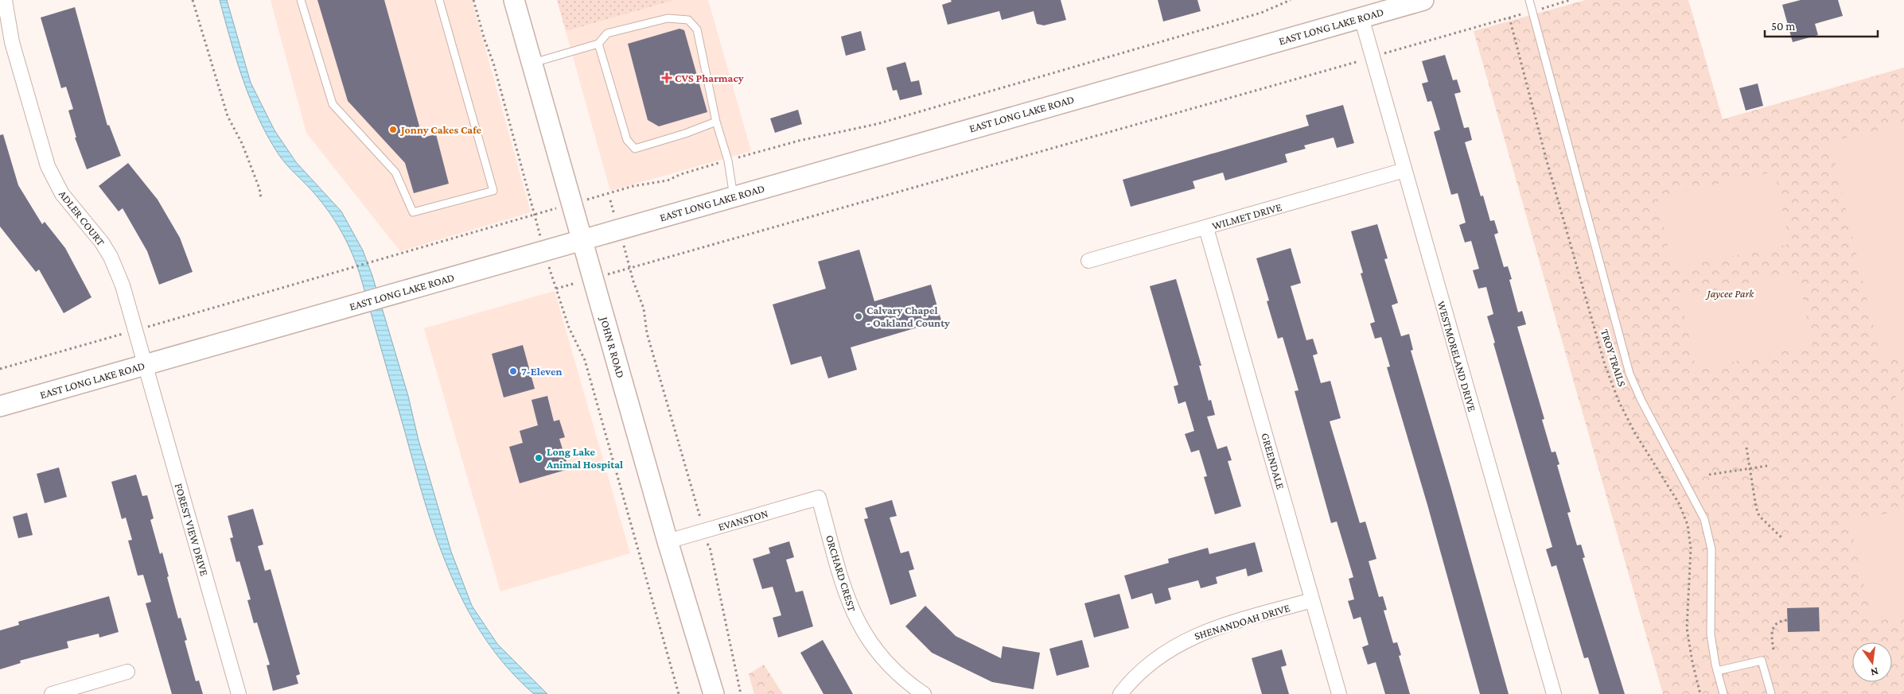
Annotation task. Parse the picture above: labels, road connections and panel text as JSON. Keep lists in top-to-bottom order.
{
  "streets": {
    "main road": ["EAST LONG LAKE ROAD", "JOHN R ROAD"],
    "street": [
      "WILMET DRIVE",
      "ADLER COURT",
      "WESTMORELAND DRIVE",
      "GREENDALE",
      "EVANSTON",
      "FOREST VIEW DRIVE",
      "ORCHARD CREST",
      "SHENANDOAH DRIVE"
    ],
    "path": ["TROY TRAILS"]
  },
  "crossings": [
    ["EAST LONG LAKE ROAD", "ADLER COURT"],
    ["EAST LONG LAKE ROAD", "JOHN R ROAD"],
    ["EAST LONG LAKE ROAD", "WESTMORELAND DRIVE"],
    ["EAST LONG LAKE ROAD", "FOREST VIEW DRIVE"],
    ["WILMET DRIVE", "WESTMORELAND DRIVE"],
    ["WILMET DRIVE", "GREENDALE"],
    ["ADLER COURT", "FOREST VIEW DRIVE"],
    ["JOHN R ROAD", "EVANSTON"],
    ["GREENDALE", "SHENANDOAH DRIVE"],
    ["EVANSTON", "ORCHARD CREST"]
  ],
  "parks": ["Jaycee Park"],
  "places": {
    "health": ["CVS Pharmacy"],
    "other": [
      "Jonny Cakes Cafe",
      "Calvary Chapel - Oakland County",
      "7-Eleven",
      "Long Lake Animal Hospital"
    ]
  },
  "scale_bar": "50 m",
  "north": "bottom"
}
